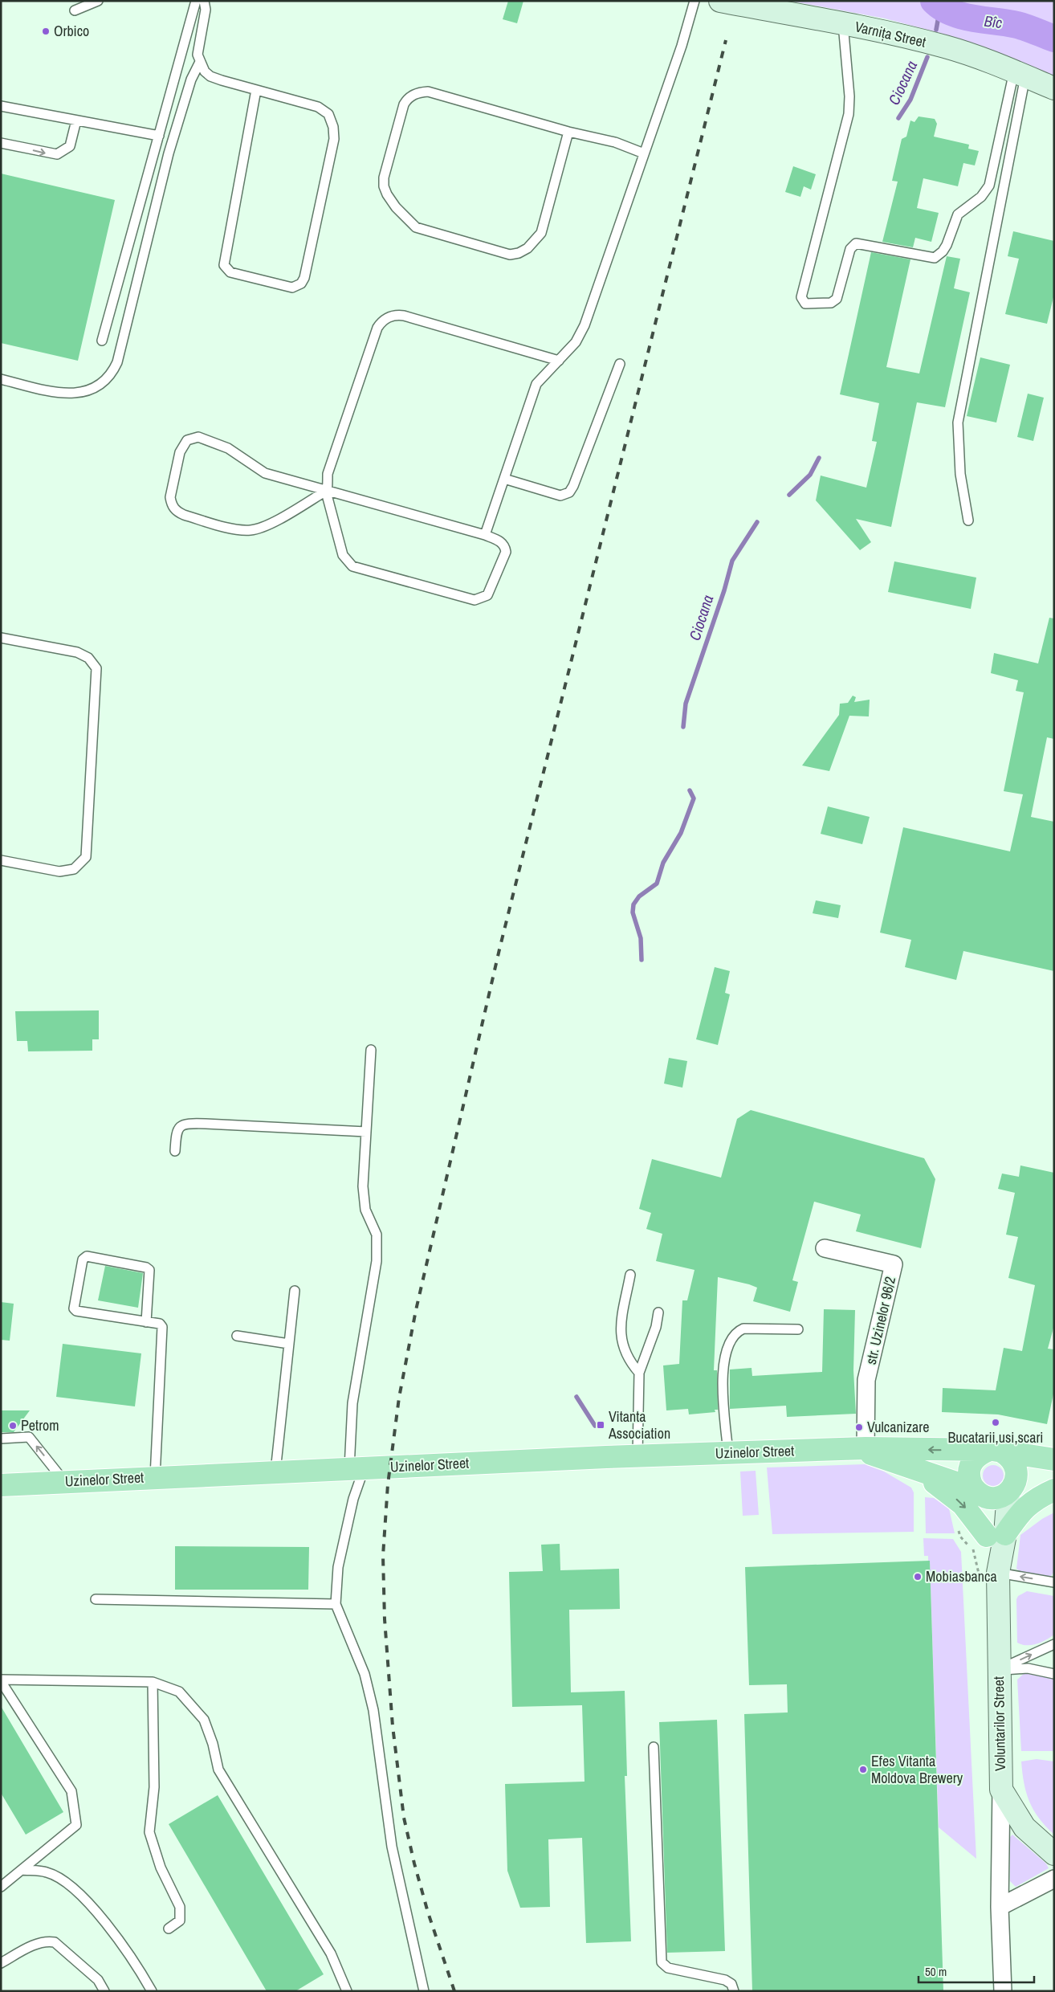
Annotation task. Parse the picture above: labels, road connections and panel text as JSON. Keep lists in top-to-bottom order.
{
  "streets": {
    "main road": ["Varnița Street", "Uzinelor Street", "Voluntarilor Street"],
    "street": ["str. Uzinelor 96/2"]
  },
  "crossings": [
    ["str. Uzinelor 96/2", "Uzinelor Street"],
    ["Uzinelor Street", "Voluntarilor Street"]
  ],
  "water": ["Bîc", "Ciocana"],
  "places": {
    "other": [
      "Orbico",
      "Bucatarii,usi,scari",
      "Petrom",
      "Vulcanizare",
      "Mobiasbanca",
      "Efes Vitanta Moldova Brewery"
    ],
    "transit": ["Vitanta Association"]
  },
  "scale_bar": "50 m"
}
